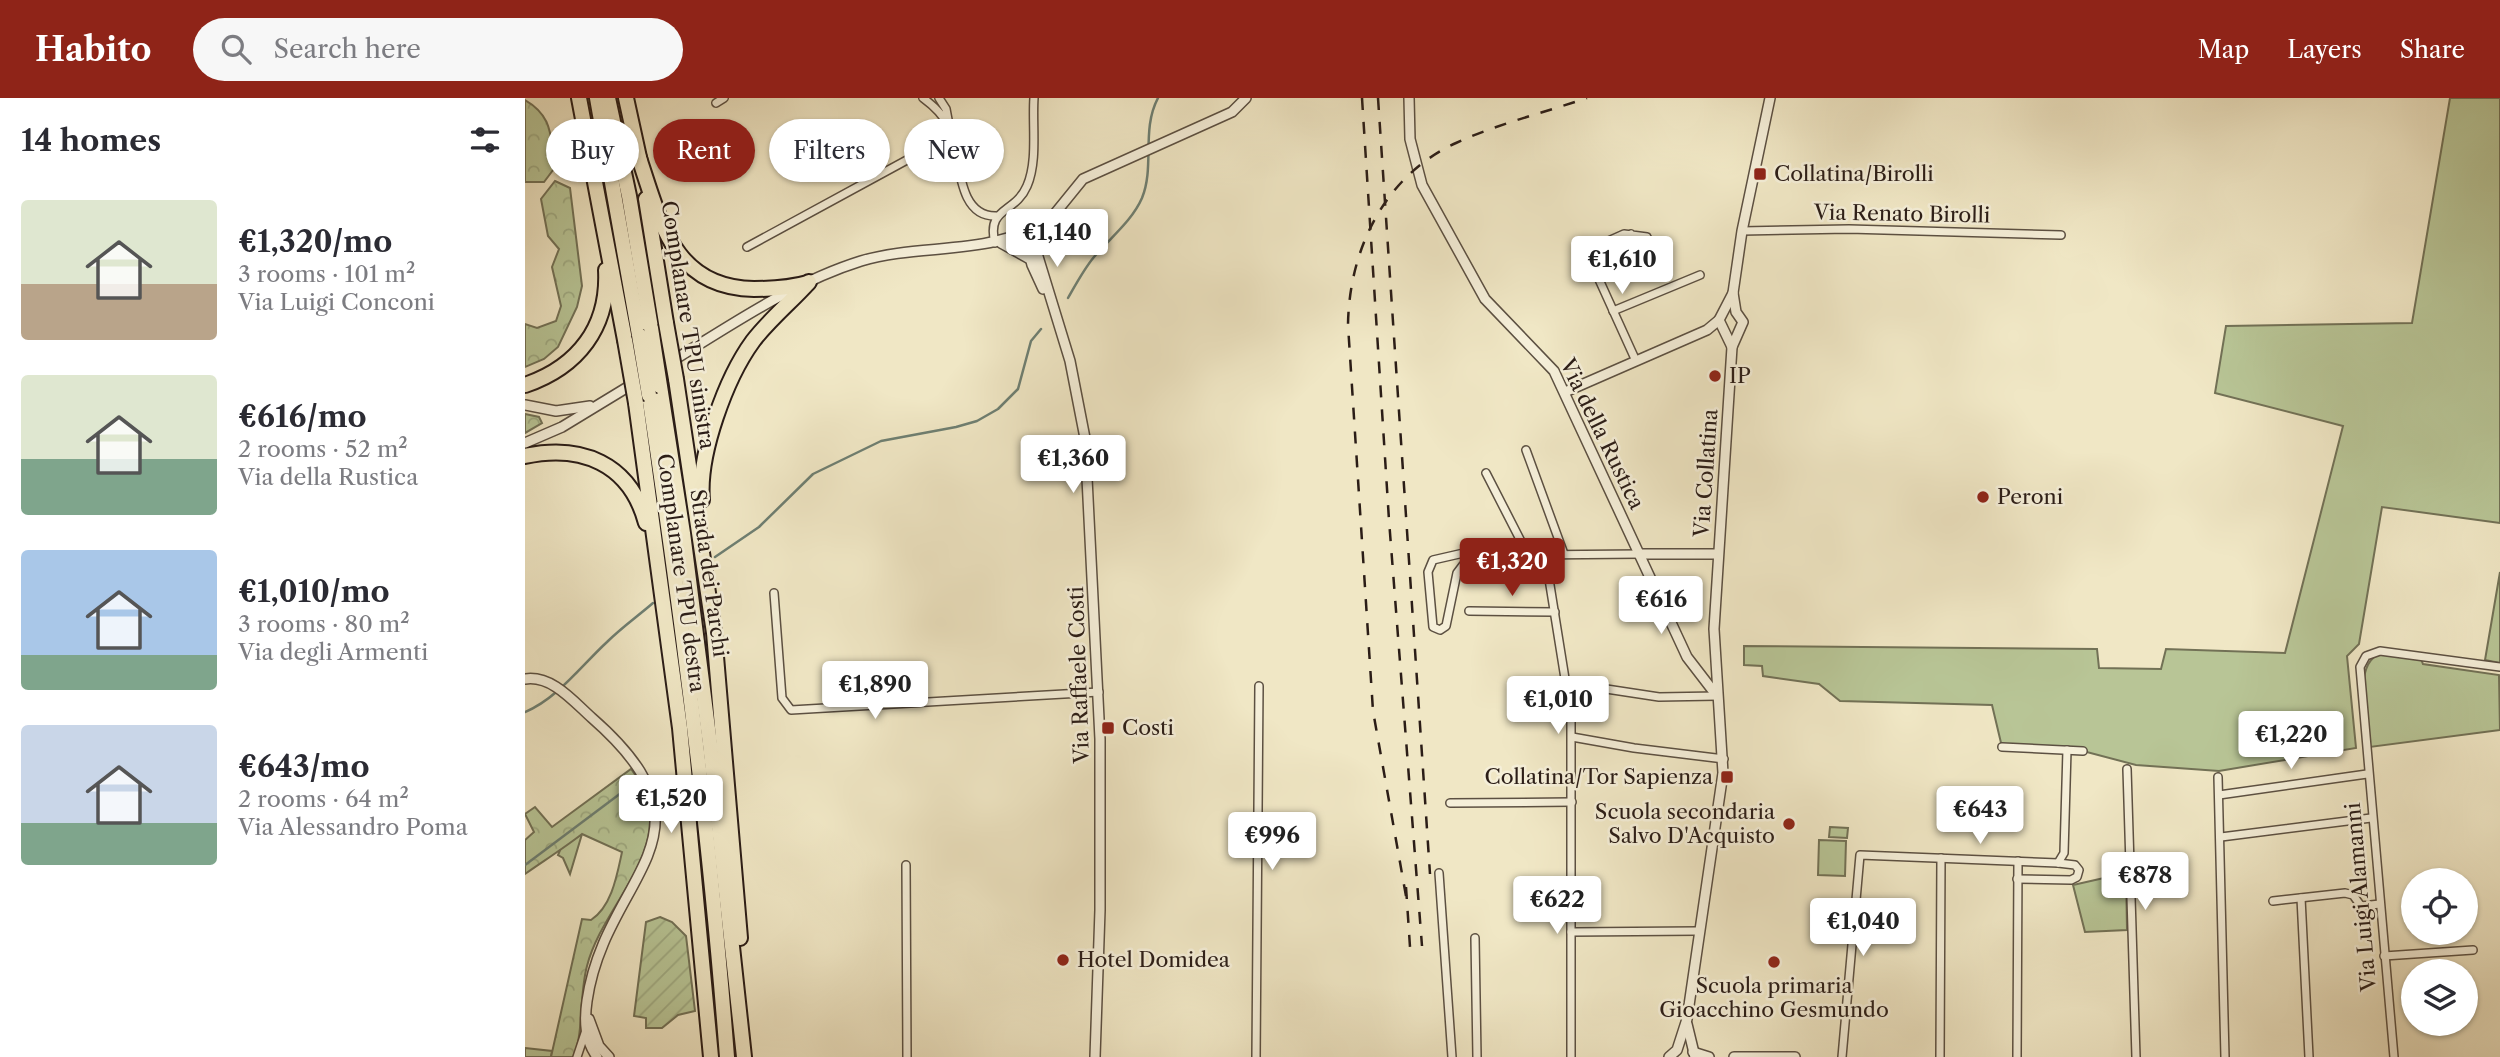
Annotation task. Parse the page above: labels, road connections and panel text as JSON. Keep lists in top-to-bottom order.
{
  "streets": {
    "highway": ["Complanare TPU sinistra", "Complanare TPU destra", "Strada dei Parchi"],
    "street": [
      "Via Renato Birolli",
      "Via della Rustica",
      "Via Collatina",
      "Via Raffaele Costi",
      "Via Luigi Alamanni"
    ]
  },
  "crossings": [
    ["Complanare TPU sinistra", "Strada dei Parchi"],
    ["Via della Rustica", "Via Collatina"]
  ],
  "places": {
    "transit": ["Collatina/Birolli", "Costi", "Collatina/Tor Sapienza"],
    "other": [
      "IP",
      "Peroni",
      "Scuola secondaria Salvo D'Acquisto",
      "Hotel Domidea",
      "Scuola primaria Gioacchino Gesmundo"
    ]
  },
  "page": {
    "header": "Habito",
    "search": "Search here",
    "nav": ["Map", "Layers", "Share"],
    "heading": "14 homes",
    "chip": [
      "Buy",
      "Rent",
      "Filters",
      "New"
    ],
    "list": [
      {
        "name": "€1,320/mo",
        "note": "3 rooms · 101 m² · Via Luigi Conconi"
      },
      {
        "name": "€616/mo",
        "note": "2 rooms · 52 m² · Via della Rustica"
      },
      {
        "name": "€1,010/mo",
        "note": "3 rooms · 80 m² · Via degli Armenti"
      },
      {
        "name": "€643/mo",
        "note": "2 rooms · 64 m² · Via Alessandro Poma"
      }
    ],
    "price": [
      "€1,140",
      "€1,610",
      "€1,360",
      "€1,320",
      "€616",
      "€1,890",
      "€1,010",
      "€1,220",
      "€1,520",
      "€643",
      "€996",
      "€878",
      "€622",
      "€1,040"
    ]
  }
}
